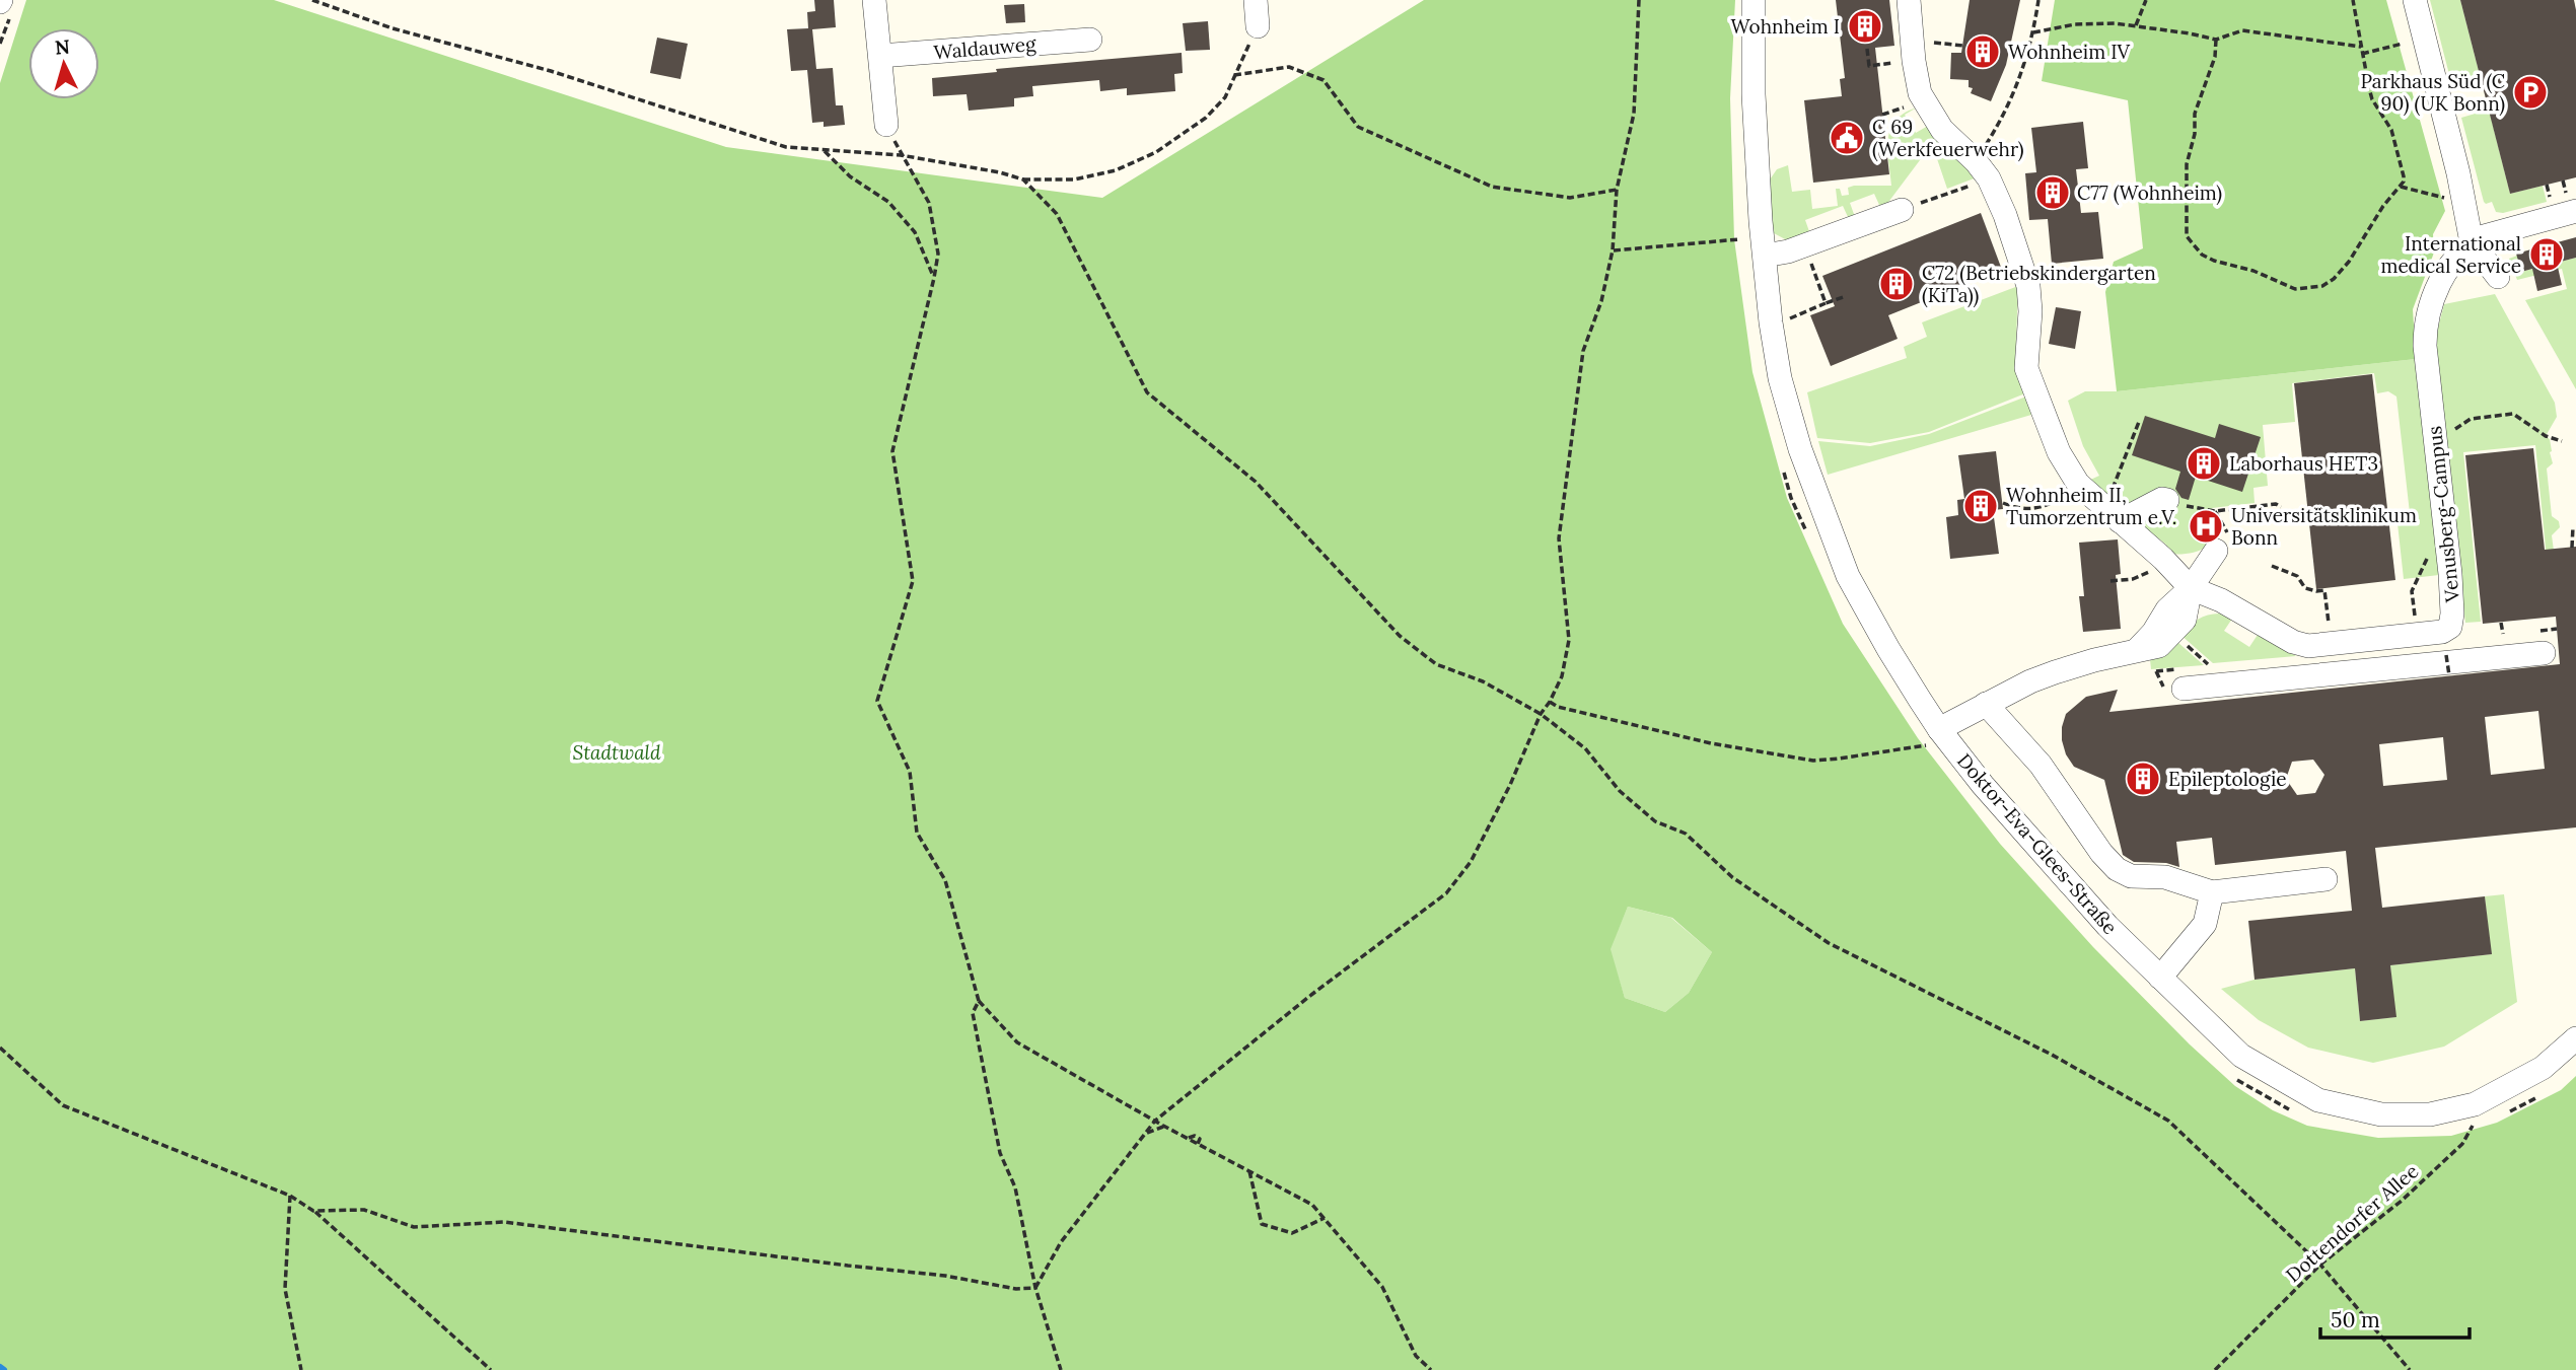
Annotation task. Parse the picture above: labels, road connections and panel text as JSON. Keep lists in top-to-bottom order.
{
  "streets": {
    "street": ["Waldauweg", "Venusberg-Campus", "Doktor-Eva-Glees-Straße"],
    "path": ["Dottendorfer Allee"]
  },
  "parks": ["Stadtwald"],
  "places": {
    "building": [
      "Wohnheim I",
      "Wohnheim IV",
      "C77 (Wohnheim)",
      "International medical Service",
      "C72 (Betriebskindergarten (KiTa))",
      "Laborhaus HET3",
      "Wohnheim II, Tumorzentrum e.V.",
      "Epileptologie"
    ],
    "parking": ["Parkhaus Süd (C 90) (UK Bonn)"],
    "public building": ["C 69 (Werkfeuerwehr)"],
    "hospital": ["Universitätsklinikum Bonn"]
  },
  "scale_bar": "50 m",
  "north": "top"
}
